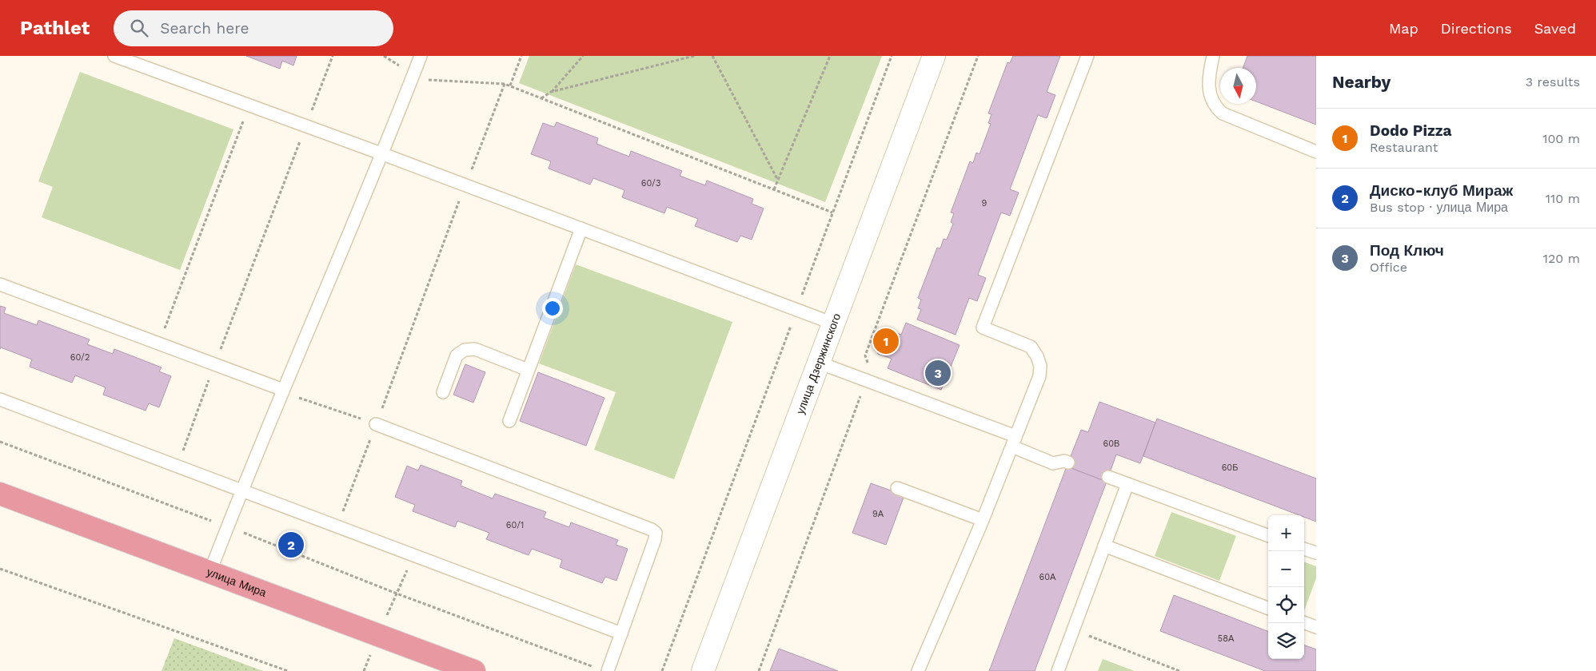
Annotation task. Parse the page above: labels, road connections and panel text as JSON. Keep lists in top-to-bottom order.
{
  "streets": {
    "main road": ["улица Мира"],
    "street": ["улица Дзержинского"]
  },
  "house_numbers": [
    "60/3",
    "9",
    "60/2",
    "60В",
    "60Б",
    "9А",
    "60/1",
    "60А",
    "58А"
  ],
  "north": "bottom",
  "page": {
    "header": "Pathlet",
    "search": "Search here",
    "nav": ["Map", "Directions", "Saved"],
    "heading": ["Nearby", "3 results"],
    "list": [
      {
        "mark": "1",
        "name": "Dodo Pizza",
        "note": "Restaurant",
        "value": "100 m"
      },
      {
        "mark": "2",
        "name": "Диско-клуб Мираж",
        "note": "Bus stop · улица Мира",
        "value": "110 m"
      },
      {
        "mark": "3",
        "name": "Под Ключ",
        "note": "Office",
        "value": "120 m"
      }
    ],
    "pins": ["1", "3", "2"],
    "map_buttons": ["+", "−"]
  }
}
